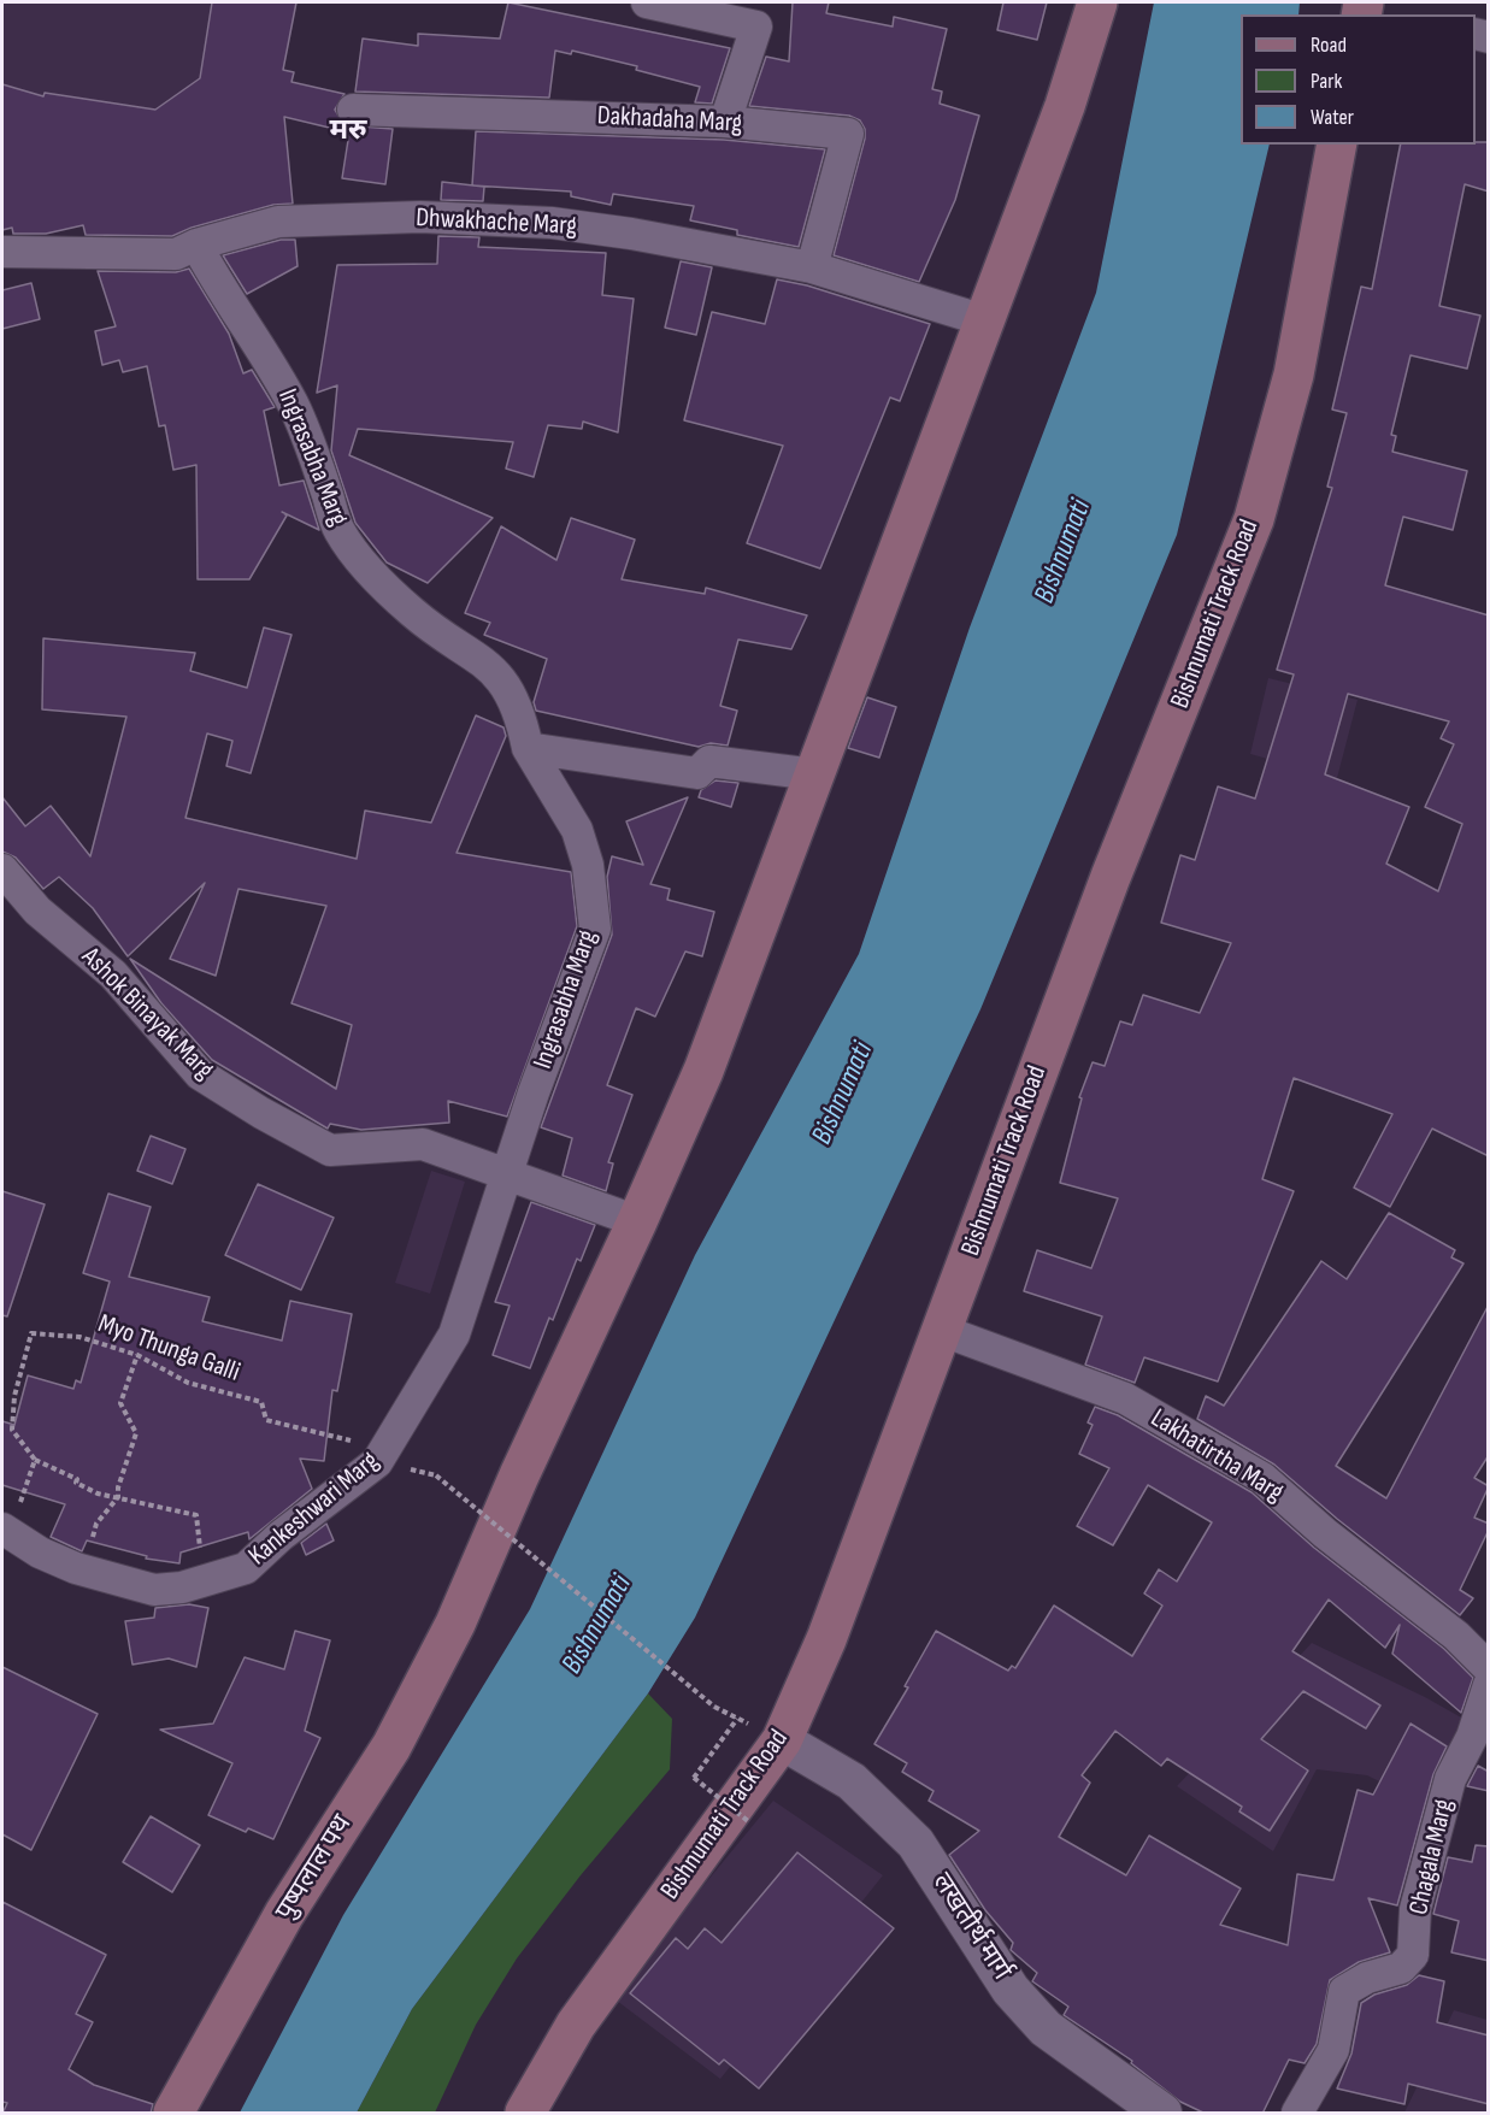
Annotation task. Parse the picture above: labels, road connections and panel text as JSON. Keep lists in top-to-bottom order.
{
  "streets": {
    "main road": ["Bishnumati Track Road", "पुष्पलाल पथ"],
    "street": [
      "Dakhadaha Marg",
      "Dhwakhache Marg",
      "Ingrasabha Marg",
      "Ashok Binayak Marg",
      "Lakhatirtha Marg",
      "Kankeshwari Marg",
      "Chagala Marg",
      "लखतीर्थ मार्ग"
    ],
    "path": ["Myo Thunga Galli"]
  },
  "crossings": [
    ["Dakhadaha Marg", "Dhwakhache Marg"],
    ["Dhwakhache Marg", "Ingrasabha Marg"],
    ["Ingrasabha Marg", "Ashok Binayak Marg"],
    ["Ingrasabha Marg", "Kankeshwari Marg"],
    ["Bishnumati Track Road", "Lakhatirtha Marg"],
    ["Bishnumati Track Road", "लखतीर्थ मार्ग"],
    ["Ashok Binayak Marg", "Kankeshwari Marg"],
    ["Ashok Binayak Marg", "पुष्पलाल पथ"],
    ["Myo Thunga Galli", "Kankeshwari Marg"]
  ],
  "districts": ["मरु"],
  "water": ["Bishnumati"],
  "legend": ["Road", "Park", "Water"]
}
